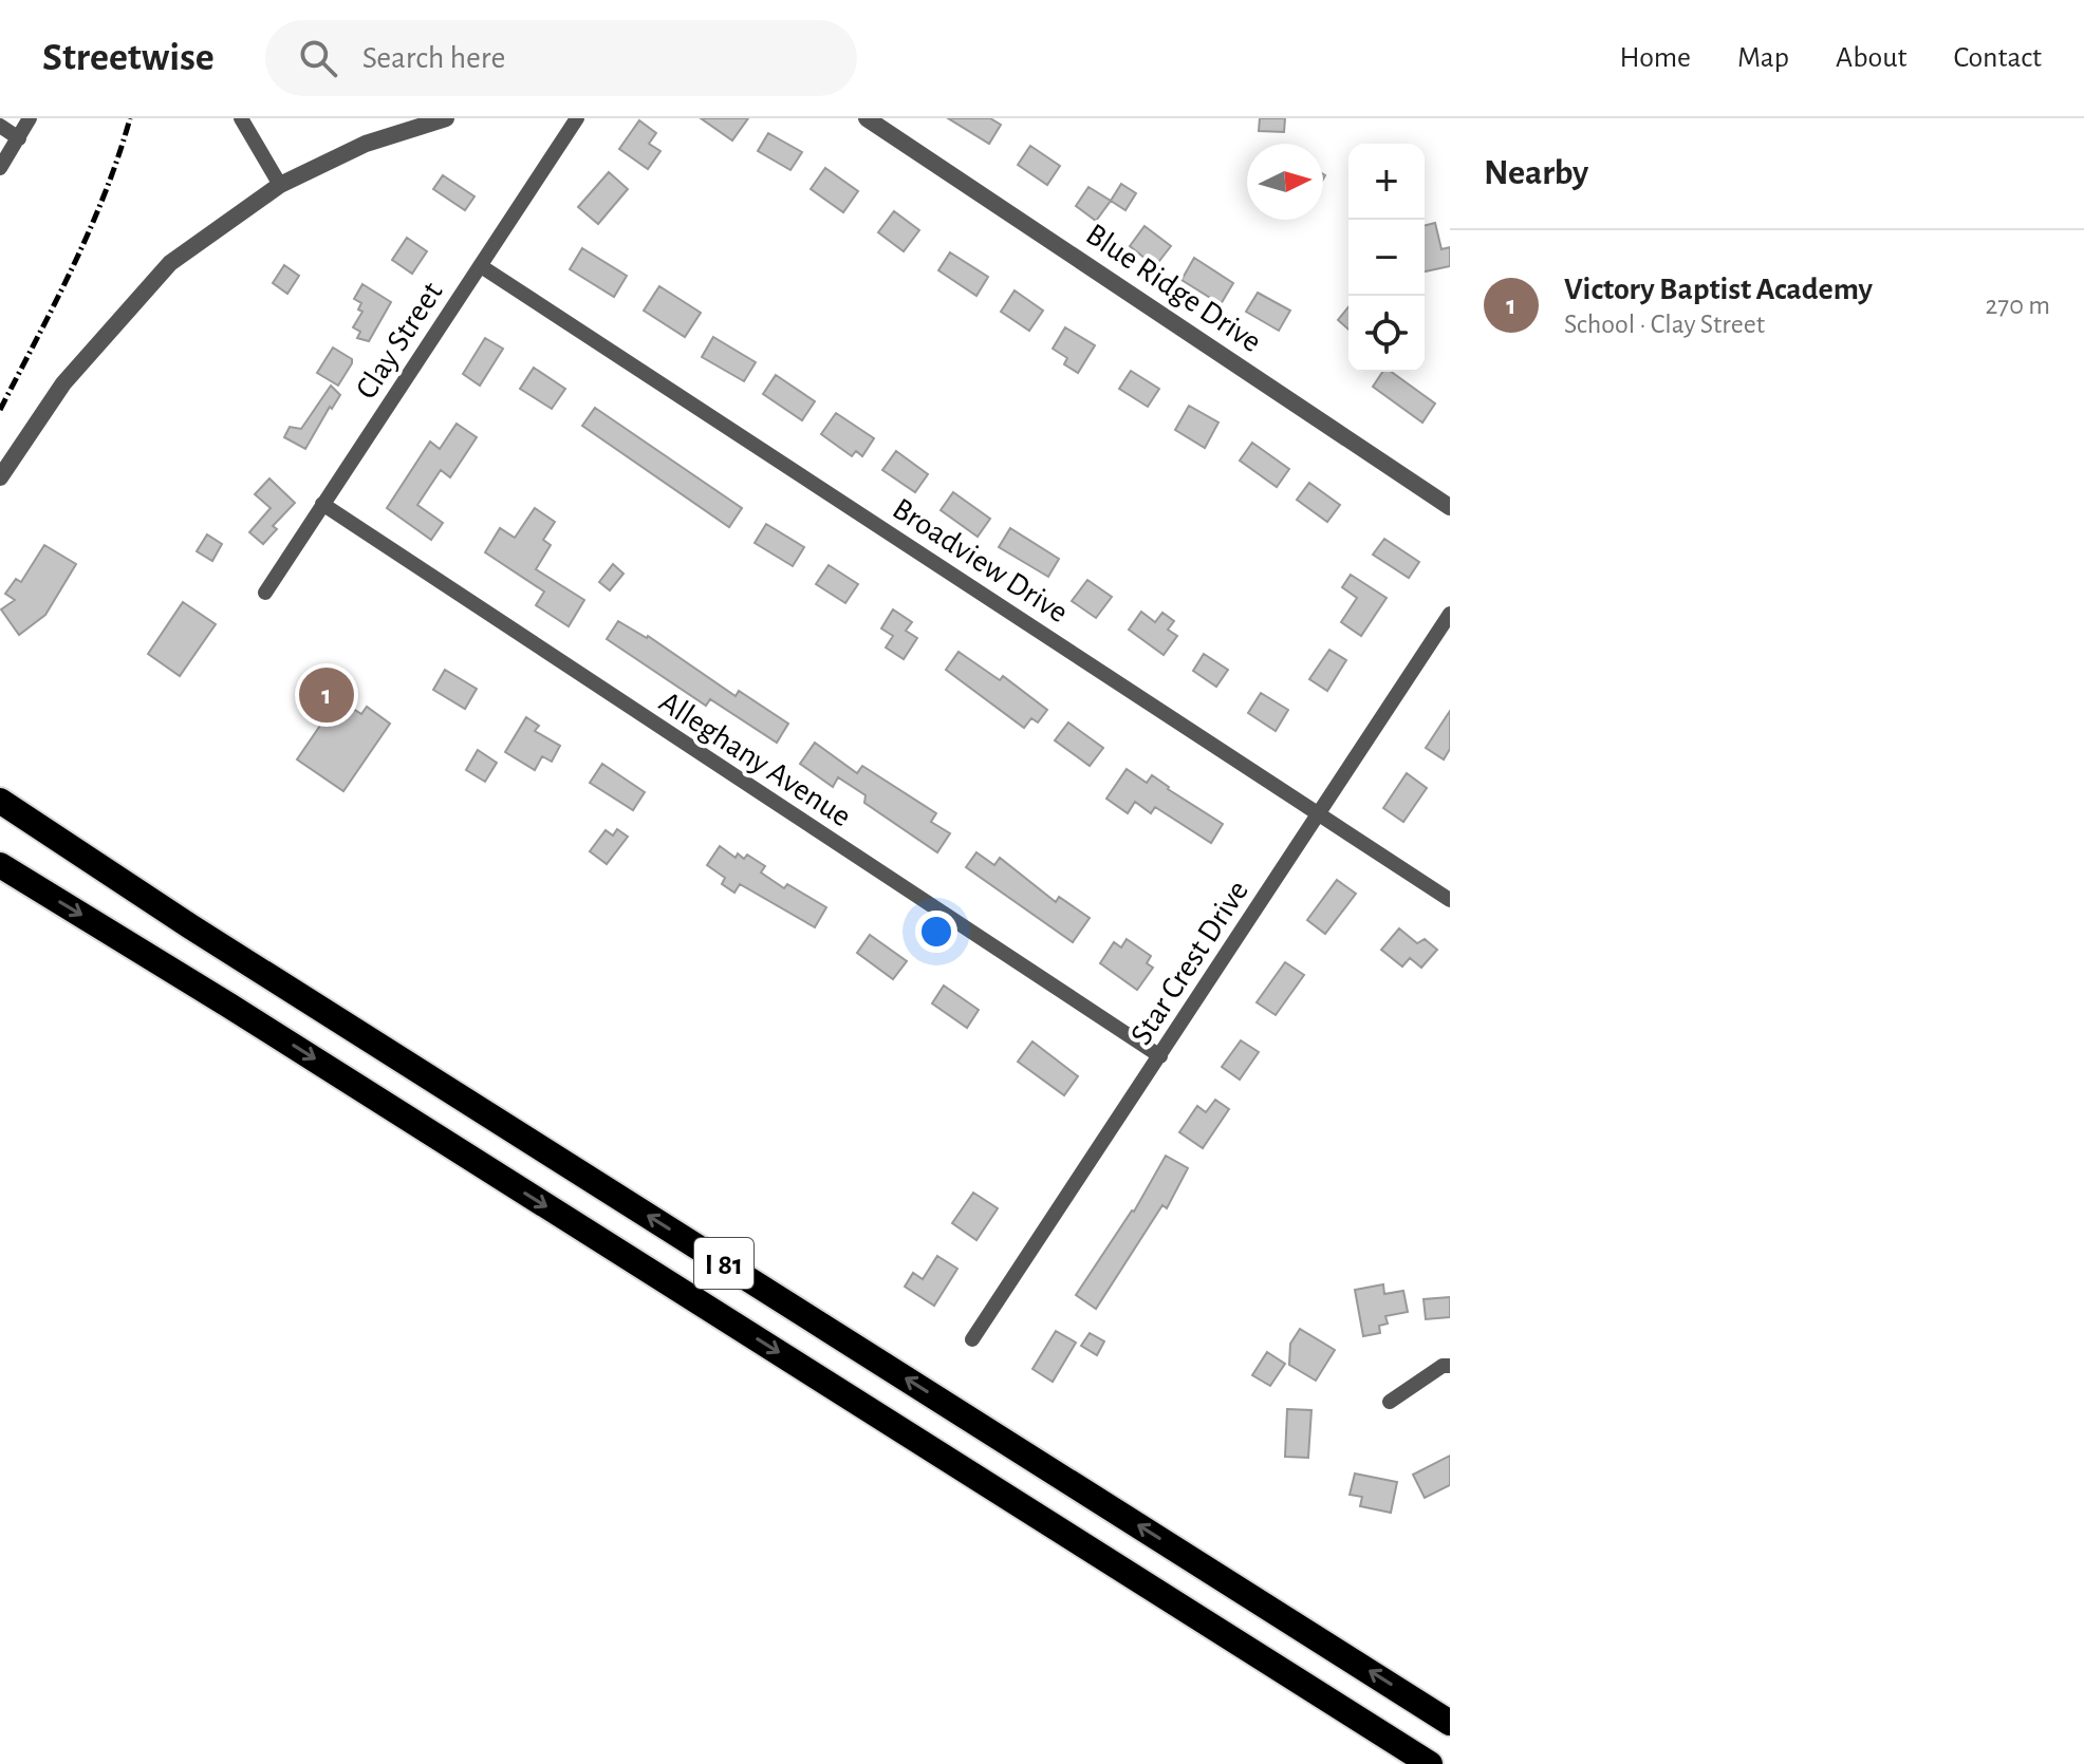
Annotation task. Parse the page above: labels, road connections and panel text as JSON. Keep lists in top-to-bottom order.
{
  "streets": {
    "highway": ["I 81"],
    "street": [
      "Blue Ridge Drive",
      "Clay Street",
      "Broadview Drive",
      "Alleghany Avenue",
      "Star Crest Drive"
    ]
  },
  "crossings": [
    ["Clay Street", "Broadview Drive"],
    ["Clay Street", "Alleghany Avenue"],
    ["Broadview Drive", "Star Crest Drive"],
    ["Alleghany Avenue", "Star Crest Drive"]
  ],
  "north": "right",
  "page": {
    "header": "Streetwise",
    "search": "Search here",
    "nav": [
      "Home",
      "Map",
      "About",
      "Contact"
    ],
    "heading": "Nearby",
    "map_buttons": ["+", "−"],
    "list": [
      {
        "mark": "1",
        "name": "Victory Baptist Academy",
        "note": "School · Clay Street",
        "value": "270 m"
      }
    ],
    "pins": "1"
  }
}
